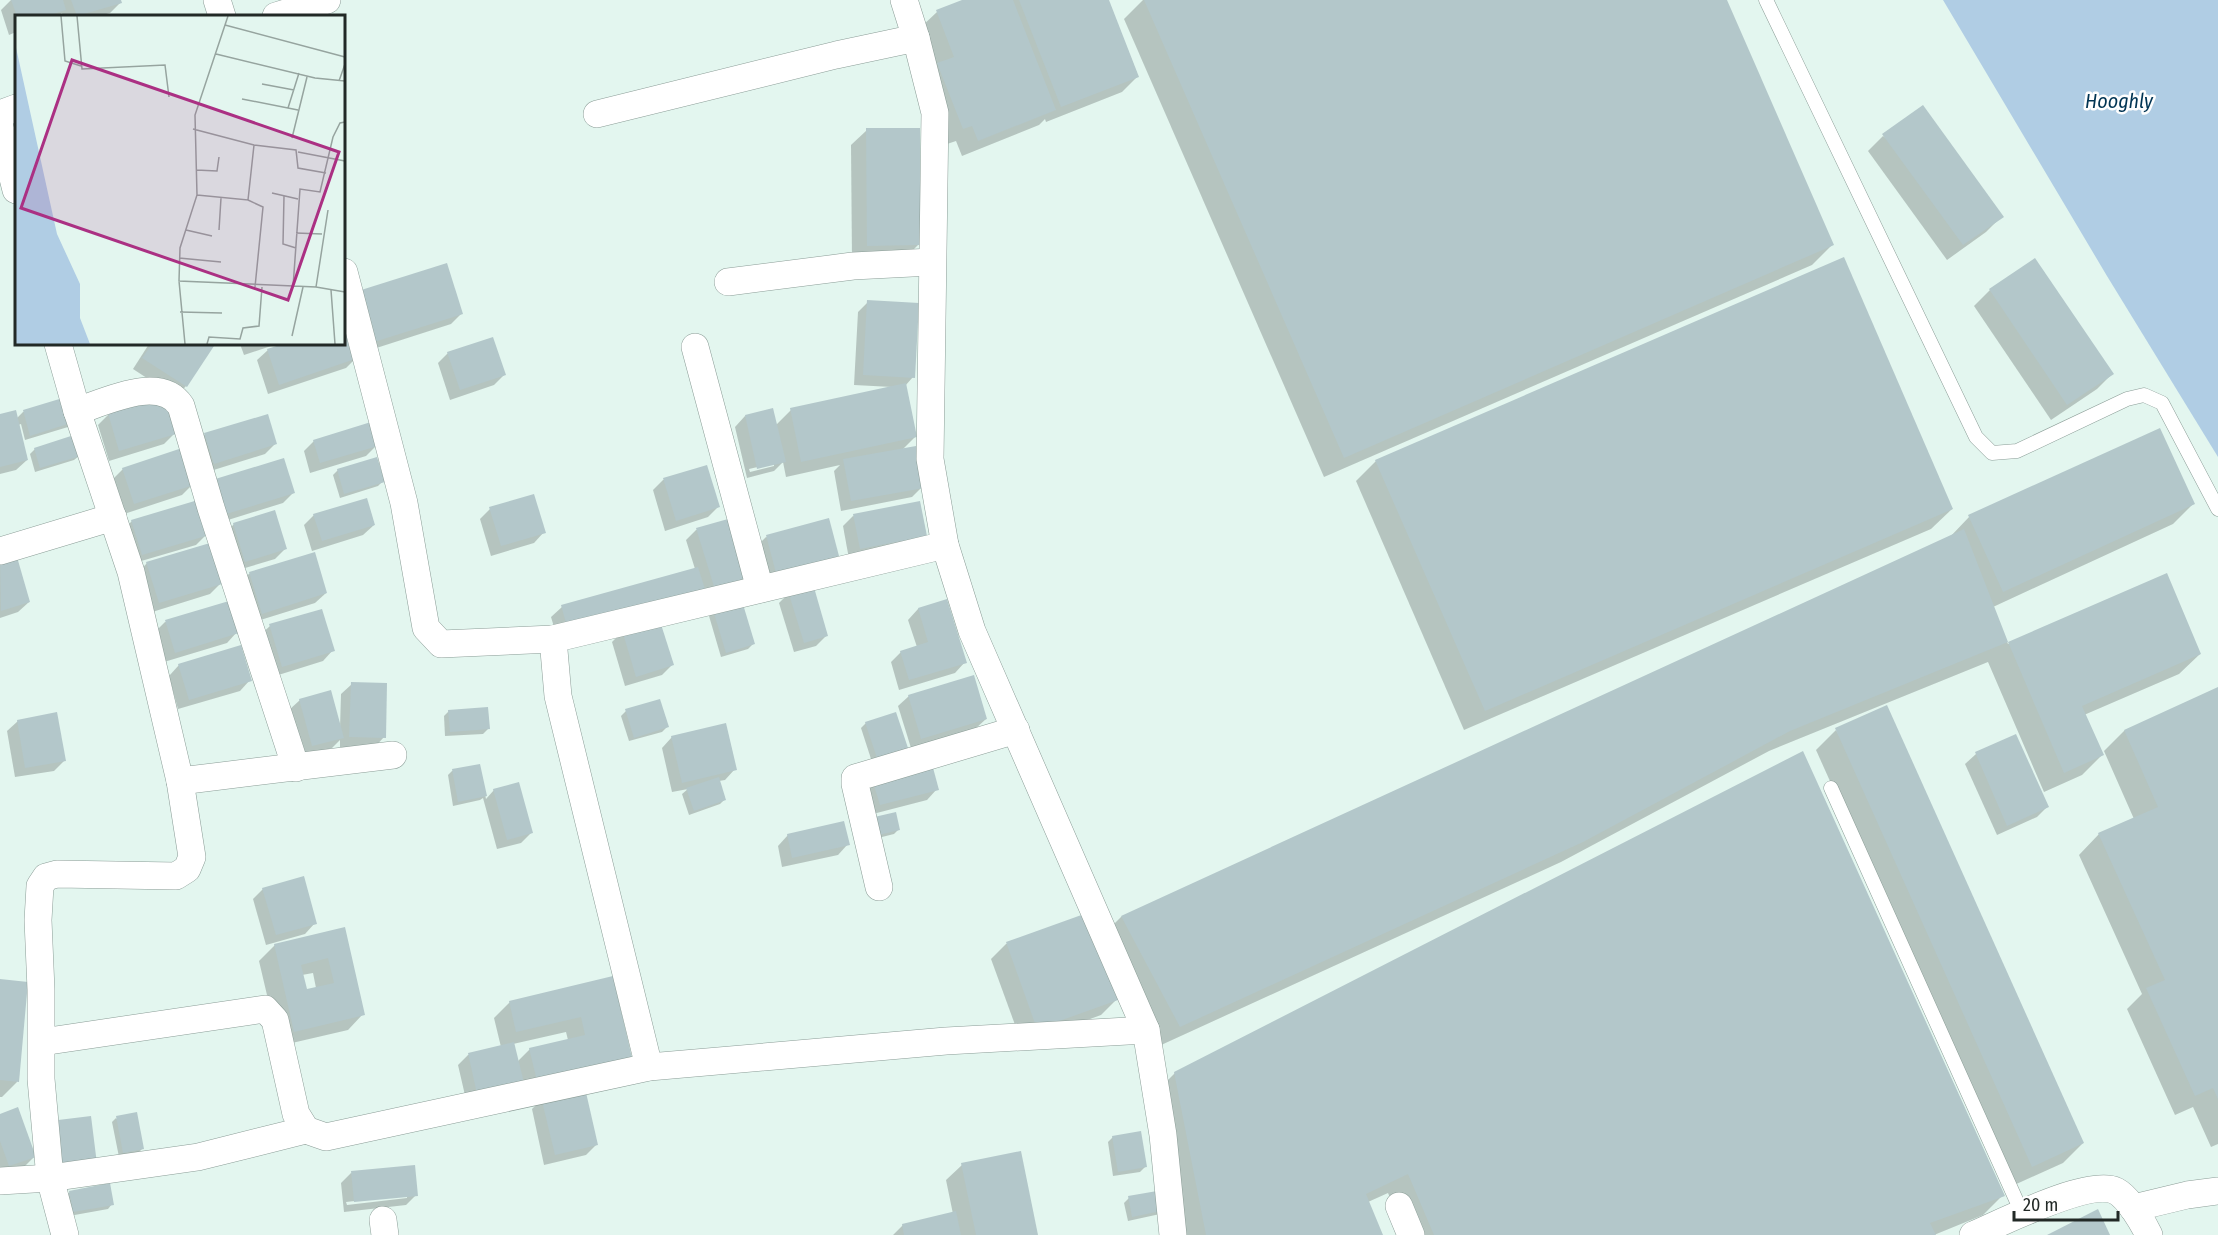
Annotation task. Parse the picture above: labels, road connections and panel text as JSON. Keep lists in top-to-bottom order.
{
  "water": ["Hooghly"],
  "scale_bar": "20 m"
}
